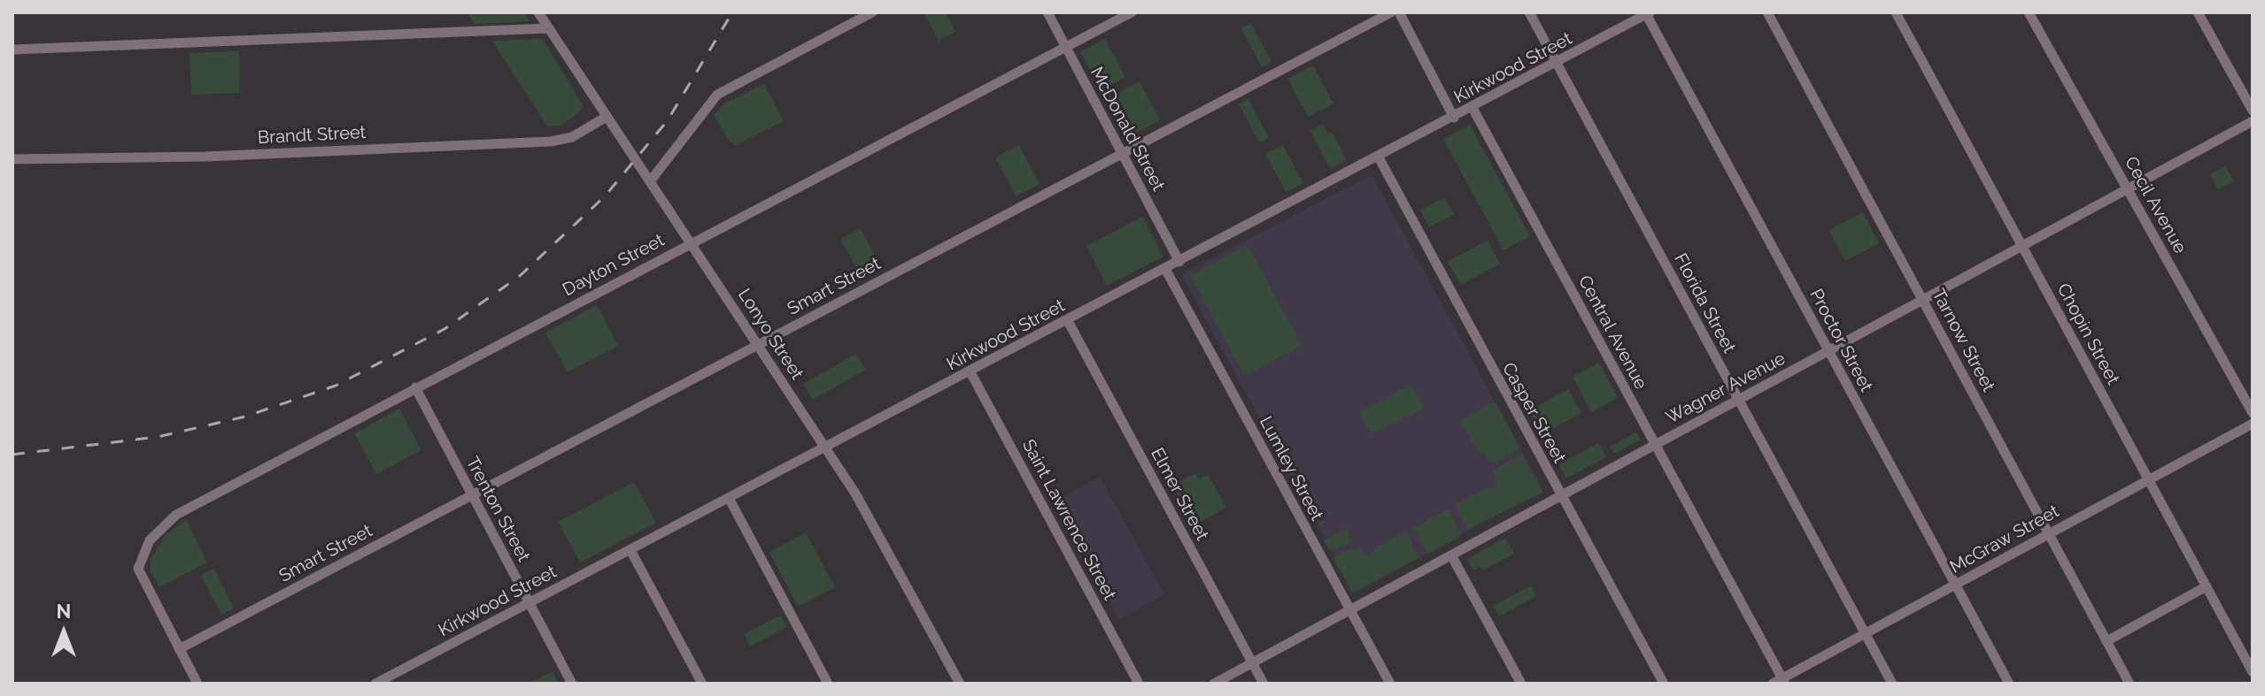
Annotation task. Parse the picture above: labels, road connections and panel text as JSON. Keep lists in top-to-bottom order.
{
  "streets": {
    "street": [
      "Kirkwood Street",
      "McDonald Street",
      "Brandt Street",
      "Cecil Avenue",
      "Dayton Street",
      "Smart Street",
      "Florida Street",
      "Central Avenue",
      "Lonyo Street",
      "Chopin Street",
      "Proctor Street",
      "Tarnow Street",
      "Wagner Avenue",
      "Casper Street",
      "Lumley Street",
      "Elmer Street",
      "Trenton Street",
      "Saint Lawrence Street",
      "McGraw Street"
    ]
  },
  "crossings": [
    ["Kirkwood Street", "McDonald Street"],
    ["Kirkwood Street", "Florida Street"],
    ["Kirkwood Street", "Central Avenue"],
    ["Kirkwood Street", "Lonyo Street"],
    ["Kirkwood Street", "Proctor Street"],
    ["Kirkwood Street", "Casper Street"],
    ["Kirkwood Street", "Lumley Street"],
    ["Kirkwood Street", "Elmer Street"],
    ["Kirkwood Street", "Trenton Street"],
    ["Kirkwood Street", "Saint Lawrence Street"],
    ["McDonald Street", "Dayton Street"],
    ["McDonald Street", "Smart Street"],
    ["Brandt Street", "Lonyo Street"],
    ["Cecil Avenue", "Wagner Avenue"],
    ["Dayton Street", "Smart Street"],
    ["Dayton Street", "Lonyo Street"],
    ["Dayton Street", "Trenton Street"],
    ["Smart Street", "Lonyo Street"],
    ["Smart Street", "Trenton Street"],
    ["Florida Street", "Wagner Avenue"],
    ["Florida Street", "McGraw Street"],
    ["Central Avenue", "Wagner Avenue"],
    ["Central Avenue", "McGraw Street"],
    ["Chopin Street", "Wagner Avenue"],
    ["Chopin Street", "McGraw Street"],
    ["Proctor Street", "Wagner Avenue"],
    ["Proctor Street", "McGraw Street"],
    ["Tarnow Street", "Wagner Avenue"],
    ["Tarnow Street", "McGraw Street"],
    ["Wagner Avenue", "Casper Street"],
    ["Wagner Avenue", "Lumley Street"],
    ["Wagner Avenue", "Elmer Street"]
  ],
  "north": "top"
}
